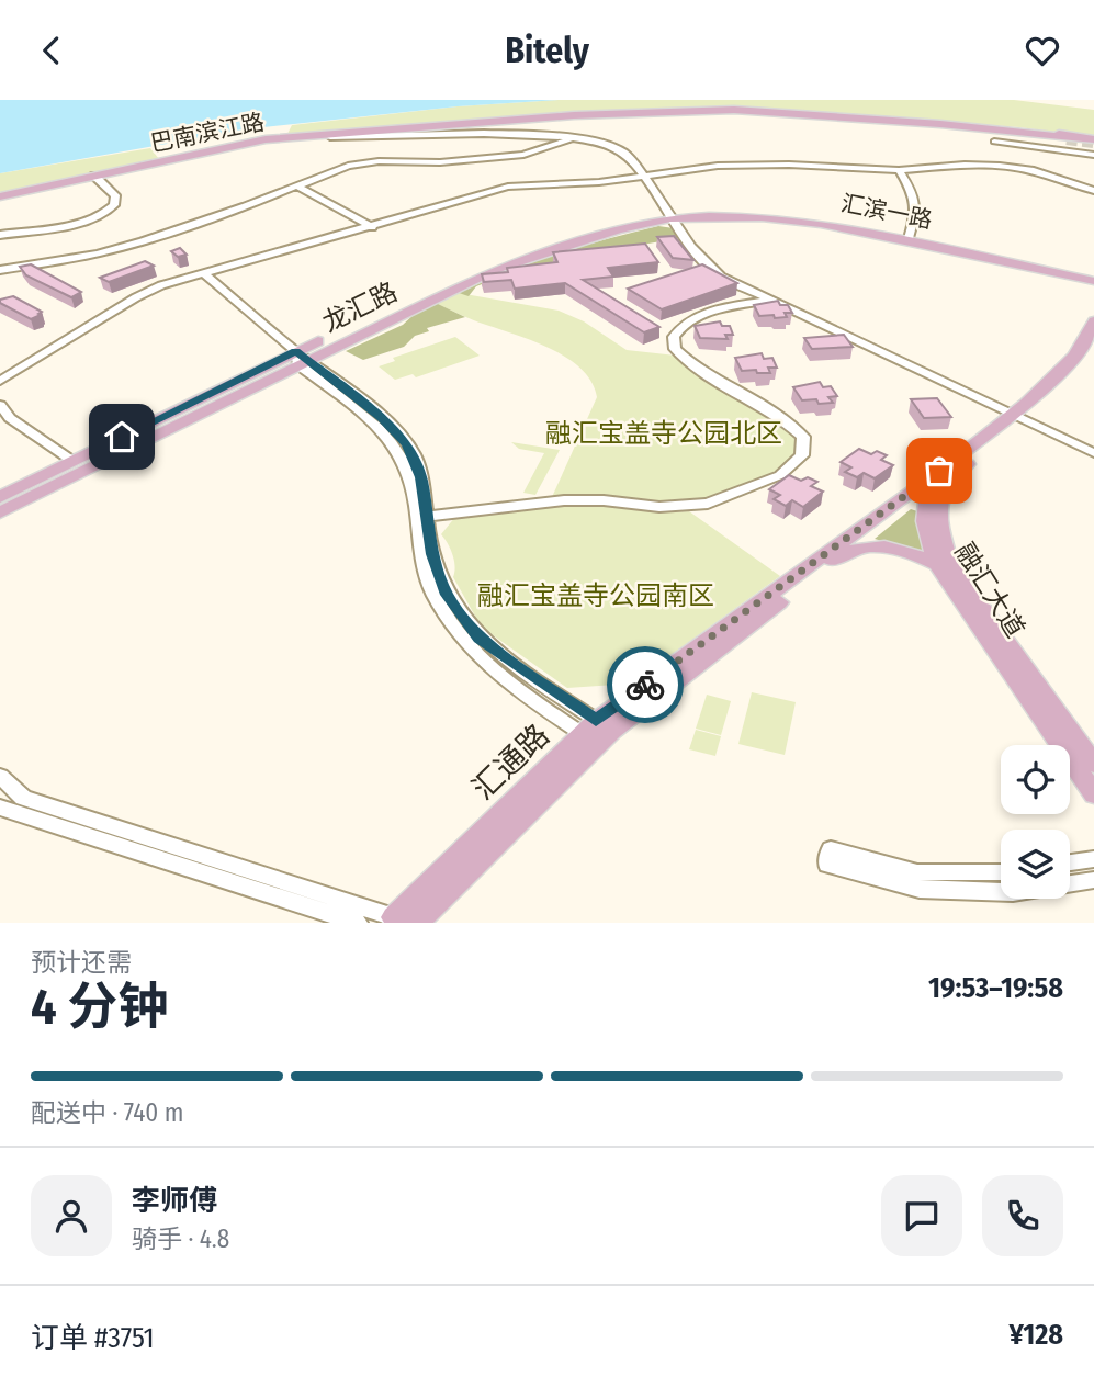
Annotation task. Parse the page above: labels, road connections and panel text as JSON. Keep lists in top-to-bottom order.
{
  "streets": {
    "main road": [
      "巴南滨江路",
      "汇滨一路",
      "龙汇路",
      "融汇大道",
      "汇通路"
    ]
  },
  "crossings": [
    ["汇滨一路", "龙汇路"],
    ["融汇大道", "汇通路"]
  ],
  "parks": ["融汇宝盖寺公园北区", "融汇宝盖寺公园南区"],
  "page": {
    "header": "Bitely",
    "heading": ["4 分钟", "预计还需", "19:53–19:58"],
    "panel": [
      "李师傅",
      "骑手 · 4.8",
      "订单 #3751",
      "¥128"
    ],
    "bar": "配送中 · 740 m"
  }
}
